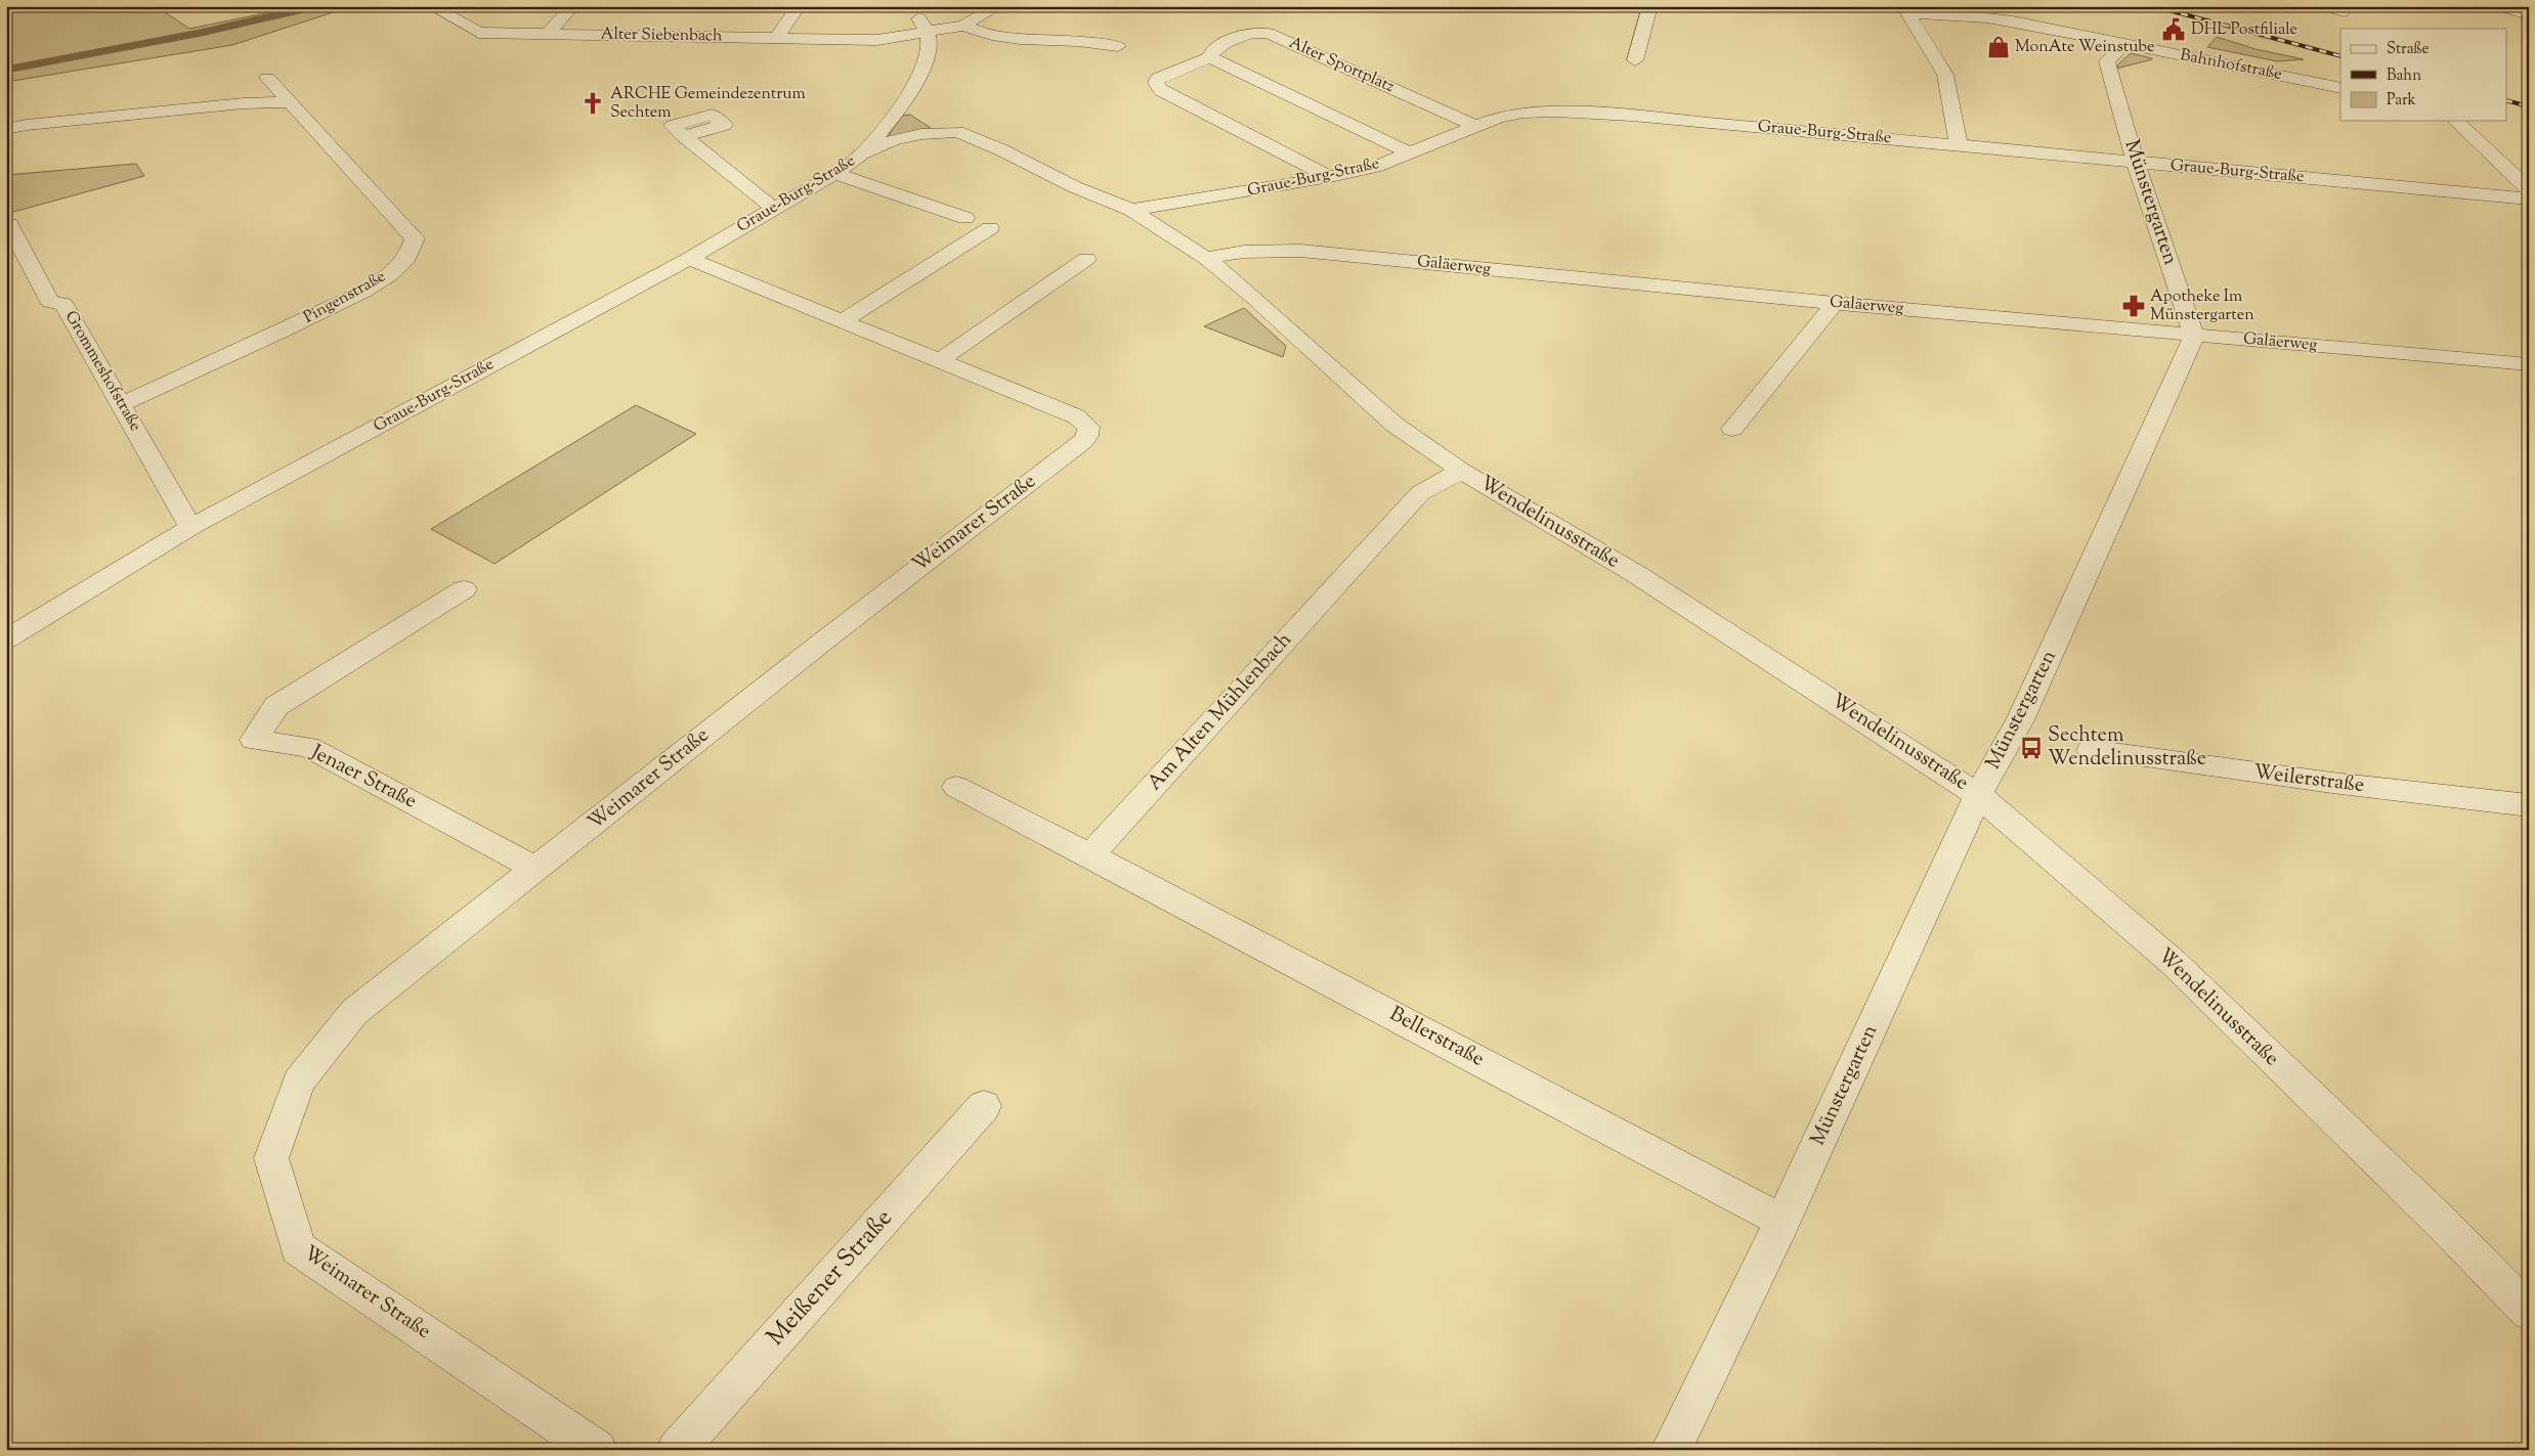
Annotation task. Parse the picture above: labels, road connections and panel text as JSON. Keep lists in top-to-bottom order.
{
  "streets": {
    "street": [
      "Alter Siebenbach",
      "Alter Sportplatz",
      "Bahnhofstraße",
      "Graue-Burg-Straße",
      "Münstergarten",
      "Galäerweg",
      "Pingenstraße",
      "Grommeshofstraße",
      "Wendelinusstraße",
      "Weimarer Straße",
      "Am Alten Mühlenbach",
      "Jenaer Straße",
      "Weilerstraße",
      "Bellerstraße",
      "Meißener Straße"
    ]
  },
  "crossings": [
    ["Alter Siebenbach", "Graue-Burg-Straße"],
    ["Alter Sportplatz", "Graue-Burg-Straße"],
    ["Bahnhofstraße", "Münstergarten"],
    ["Graue-Burg-Straße", "Münstergarten"],
    ["Graue-Burg-Straße", "Galäerweg"],
    ["Graue-Burg-Straße", "Grommeshofstraße"],
    ["Graue-Burg-Straße", "Wendelinusstraße"],
    ["Graue-Burg-Straße", "Weimarer Straße"],
    ["Münstergarten", "Galäerweg"],
    ["Münstergarten", "Wendelinusstraße"],
    ["Münstergarten", "Bellerstraße"],
    ["Galäerweg", "Wendelinusstraße"],
    ["Pingenstraße", "Grommeshofstraße"],
    ["Wendelinusstraße", "Am Alten Mühlenbach"],
    ["Weimarer Straße", "Jenaer Straße"],
    ["Am Alten Mühlenbach", "Bellerstraße"]
  ],
  "places": {
    "public building": ["DHL Postfiliale"],
    "shop": ["MonAte Weinstube"],
    "church": ["ARCHE Gemeindezentrum Sechtem"],
    "pharmacy": ["Apotheke Im Münstergarten"],
    "bus stop": ["Sechtem Wendelinusstraße"]
  },
  "legend": ["Straße", "Bahn", "Park"]
}
